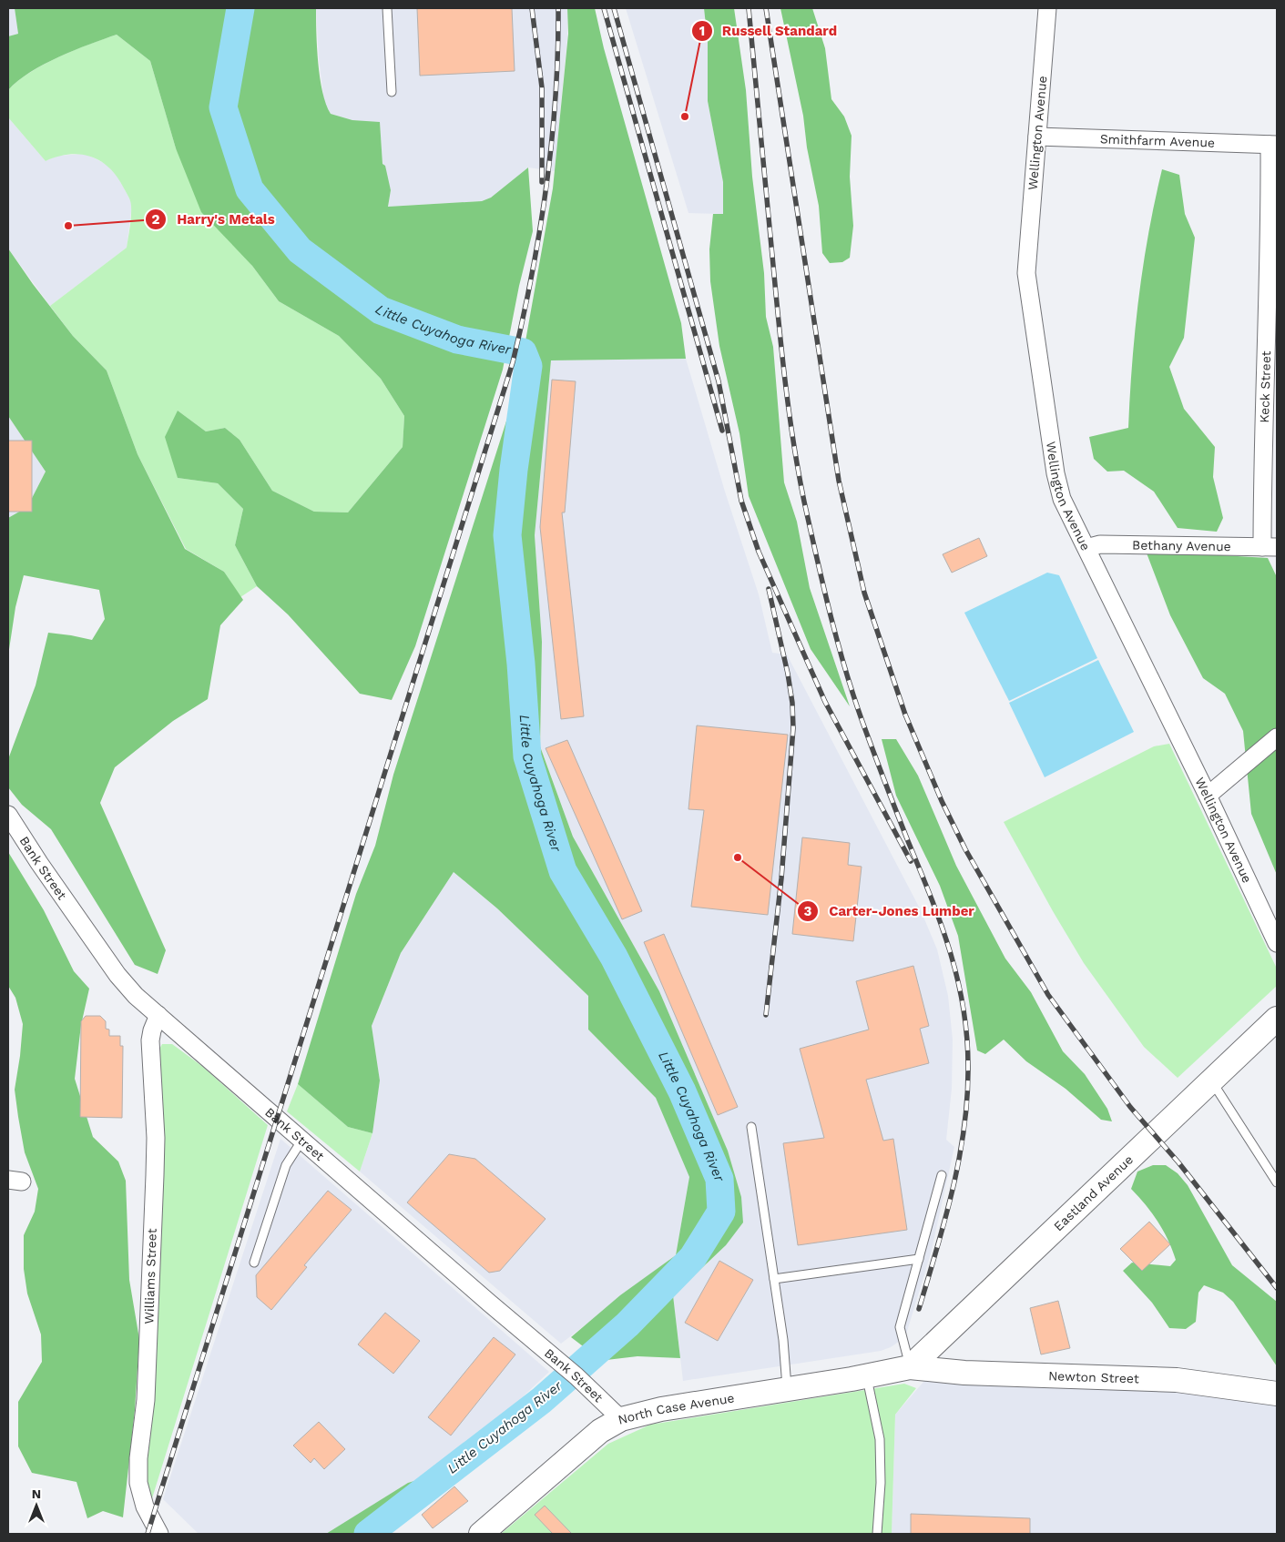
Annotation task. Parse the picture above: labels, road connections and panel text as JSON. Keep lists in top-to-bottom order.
{
  "streets": {
    "street": [
      "Wellington Avenue",
      "Smithfarm Avenue",
      "Keck Street",
      "Bethany Avenue",
      "Bank Street",
      "Eastland Avenue",
      "Williams Street",
      "Newton Street",
      "North Case Avenue"
    ]
  },
  "crossings": [
    ["Wellington Avenue", "Smithfarm Avenue"],
    ["Wellington Avenue", "Bethany Avenue"],
    ["Smithfarm Avenue", "Keck Street"],
    ["Keck Street", "Bethany Avenue"],
    ["Bank Street", "Williams Street"],
    ["Bank Street", "North Case Avenue"],
    ["Eastland Avenue", "Newton Street"],
    ["Eastland Avenue", "North Case Avenue"],
    ["Newton Street", "North Case Avenue"]
  ],
  "water": ["Little Cuyahoga River"],
  "places": ["Russell Standard", "Harry's Metals", "Carter-Jones Lumber"],
  "north": "top"
}
